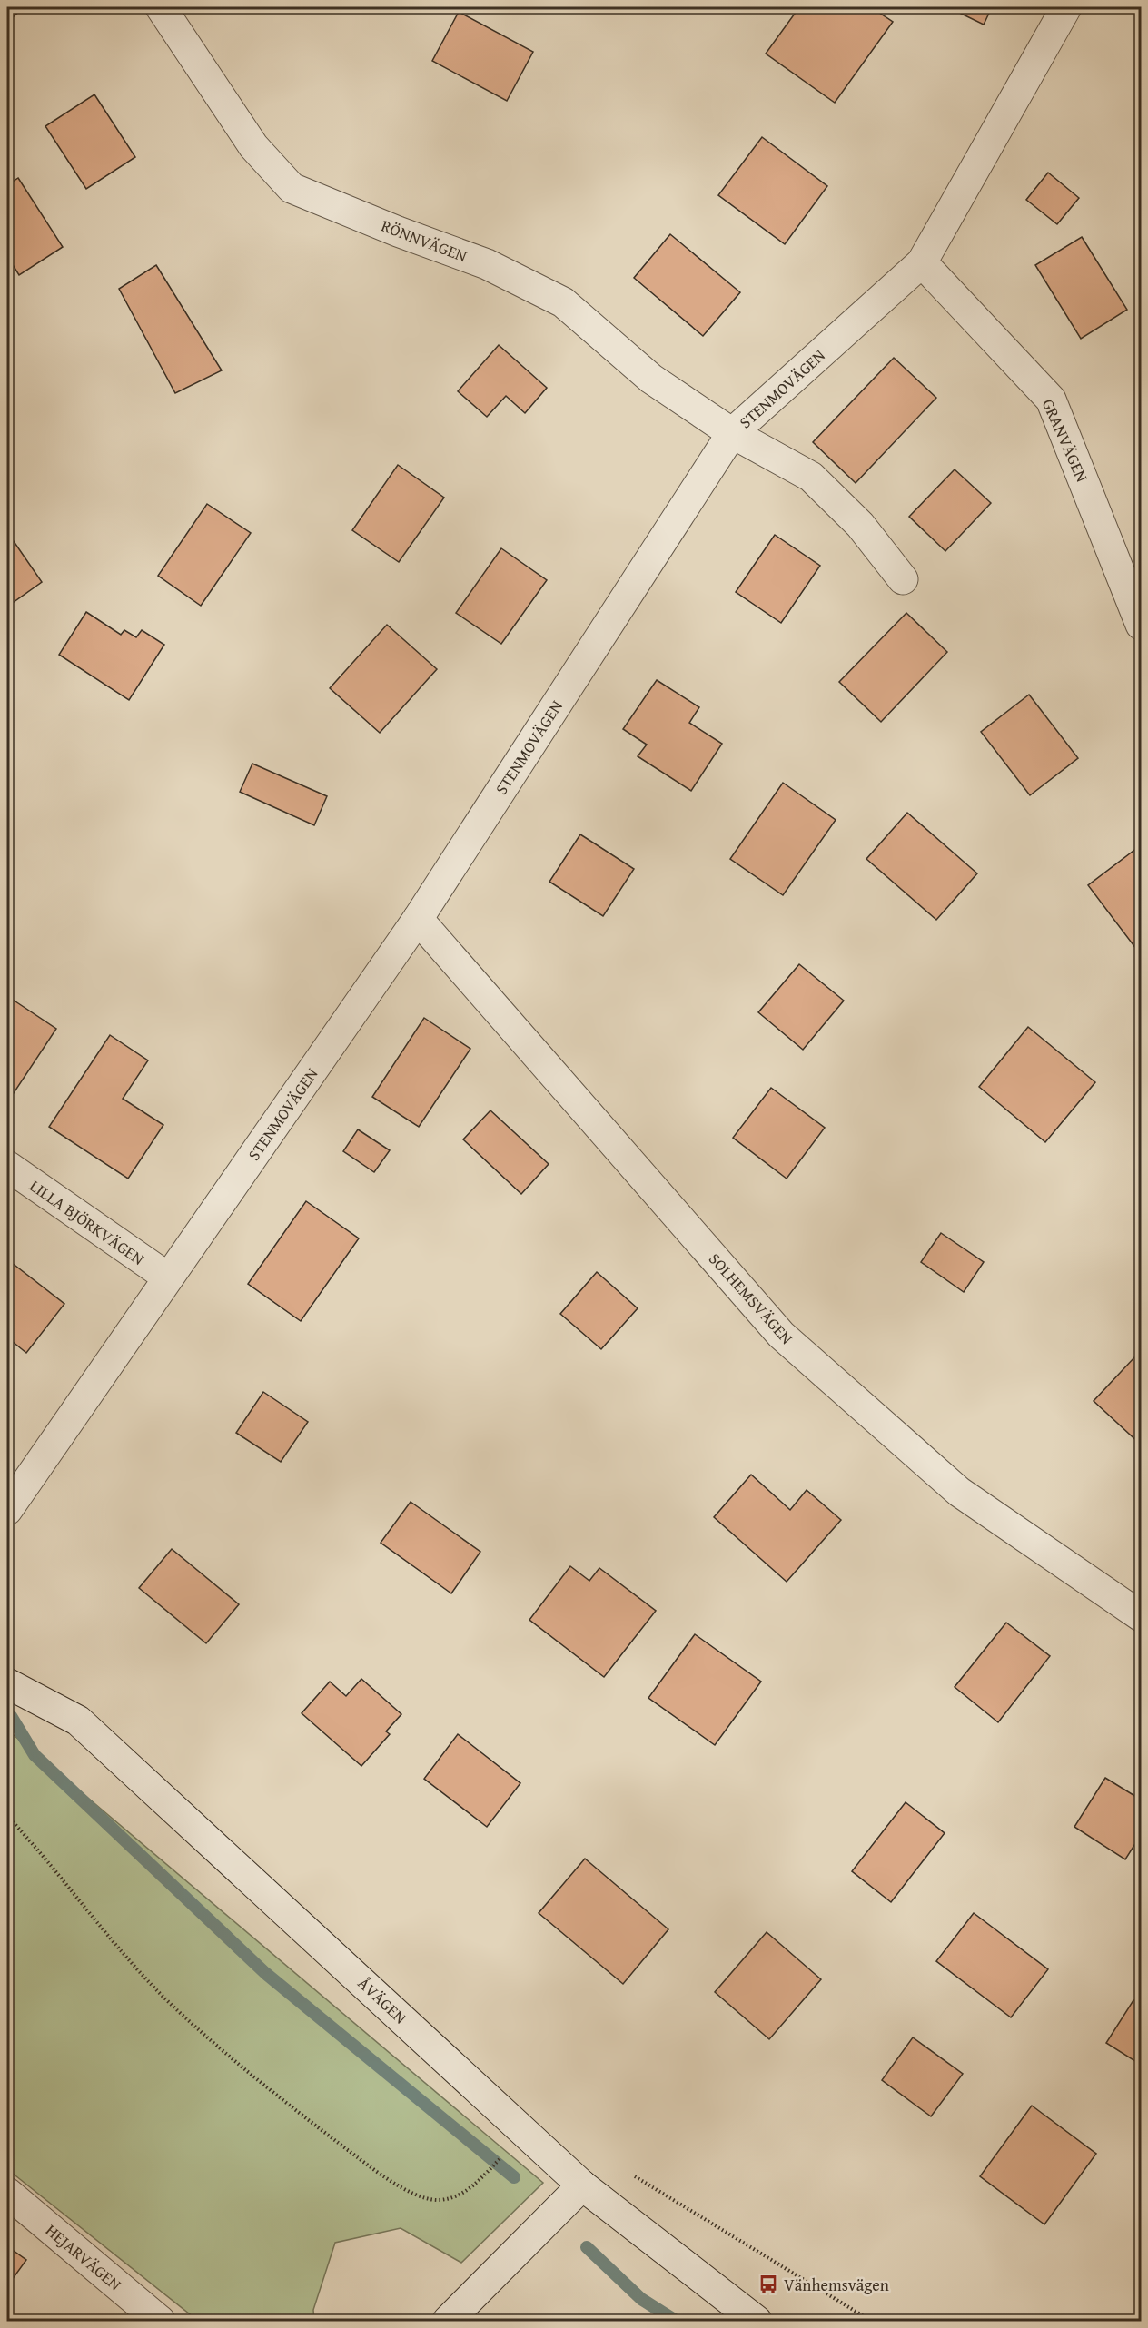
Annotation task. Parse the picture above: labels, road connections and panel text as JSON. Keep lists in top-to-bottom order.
{
  "streets": {
    "street": [
      "RÖNNVÄGEN",
      "STENMOVÄGEN",
      "GRANVÄGEN",
      "LILLA BJÖRKVÄGEN",
      "SOLHEMSVÄGEN",
      "ÅVÄGEN",
      "HEJARVÄGEN"
    ]
  },
  "crossings": [
    ["RÖNNVÄGEN", "STENMOVÄGEN"],
    ["STENMOVÄGEN", "GRANVÄGEN"],
    ["STENMOVÄGEN", "LILLA BJÖRKVÄGEN"],
    ["STENMOVÄGEN", "SOLHEMSVÄGEN"]
  ],
  "places": {
    "bus stop": ["Vänhemsvägen"]
  }
}
